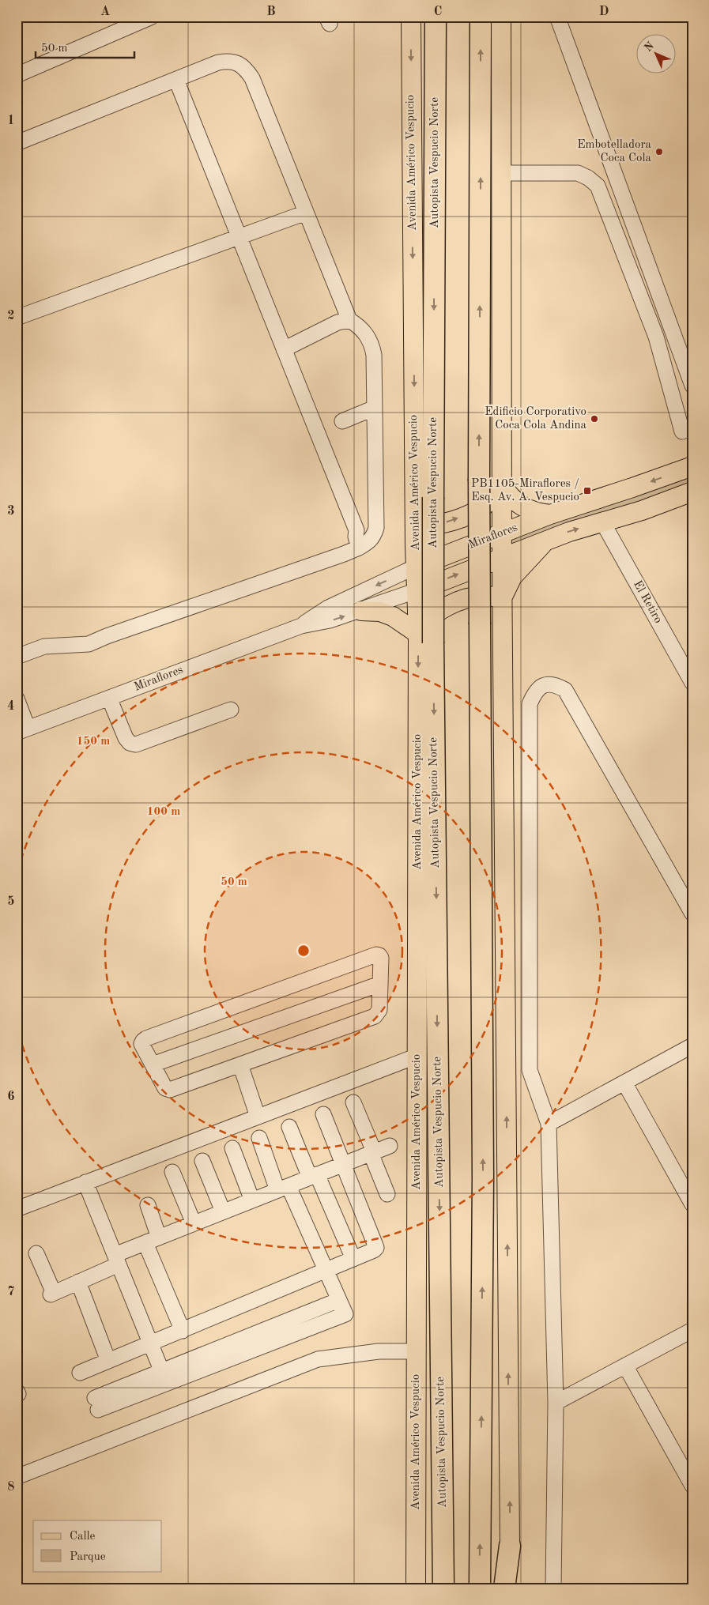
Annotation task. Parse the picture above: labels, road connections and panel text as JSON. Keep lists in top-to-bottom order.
{
  "streets": {
    "highway": ["Autopista Vespucio Norte"],
    "main road": ["Avenida Américo Vespucio", "Miraflores"],
    "street": ["El Retiro"]
  },
  "crossings": [
    ["Avenida Américo Vespucio", "Autopista Vespucio Norte"],
    ["Avenida Américo Vespucio", "Miraflores"],
    ["Miraflores", "El Retiro"]
  ],
  "places": {
    "other": ["Embotelladora Coca Cola", "Edificio Corporativo Coca Cola Andina"],
    "transit": ["PB1105-Miraflores / Esq. Av. A. Vespucio"]
  },
  "legend": ["Calle", "Parque"],
  "scale_bar": "50 m",
  "north": "top left",
  "grid": {
    "columns": [
      "A",
      "B",
      "C",
      "D"
    ],
    "rows": [
      "1",
      "2",
      "3",
      "4",
      "5",
      "6",
      "7",
      "8"
    ]
  },
  "rings": ["150 m", "100 m", "50 m"]
}
